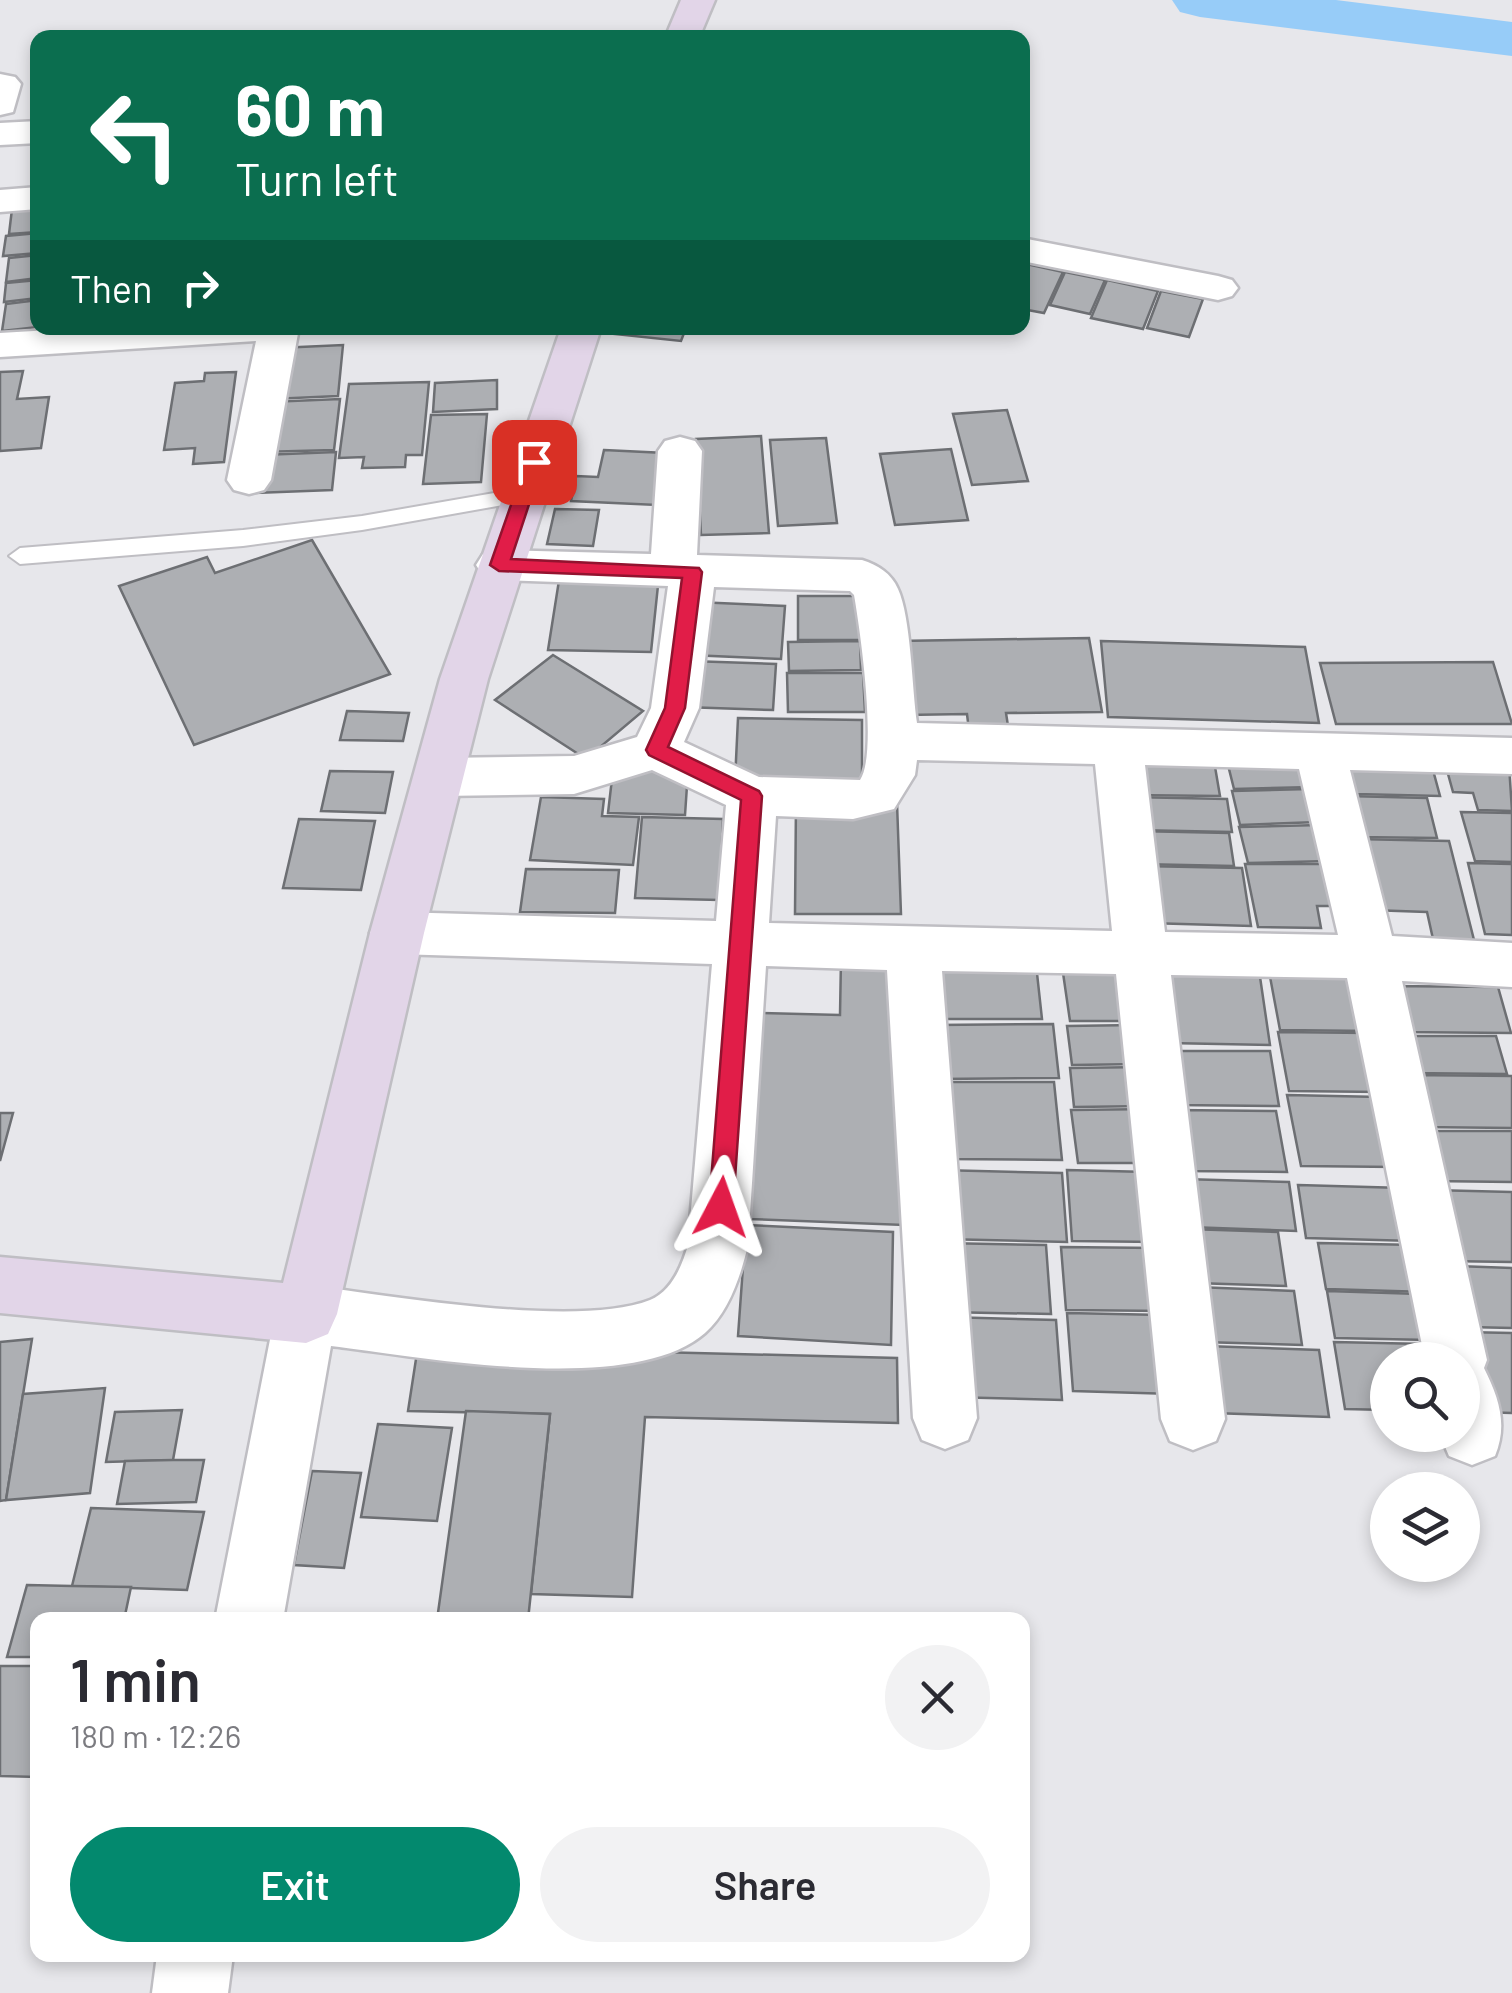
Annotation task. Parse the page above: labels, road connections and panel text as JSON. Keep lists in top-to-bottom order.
{
  "page": {
    "turn": ["60 m", "Turn left"],
    "then": "Then",
    "heading": ["1 min", "180 m · 12:26"],
    "buttons": ["Exit", "Share"]
  }
}
